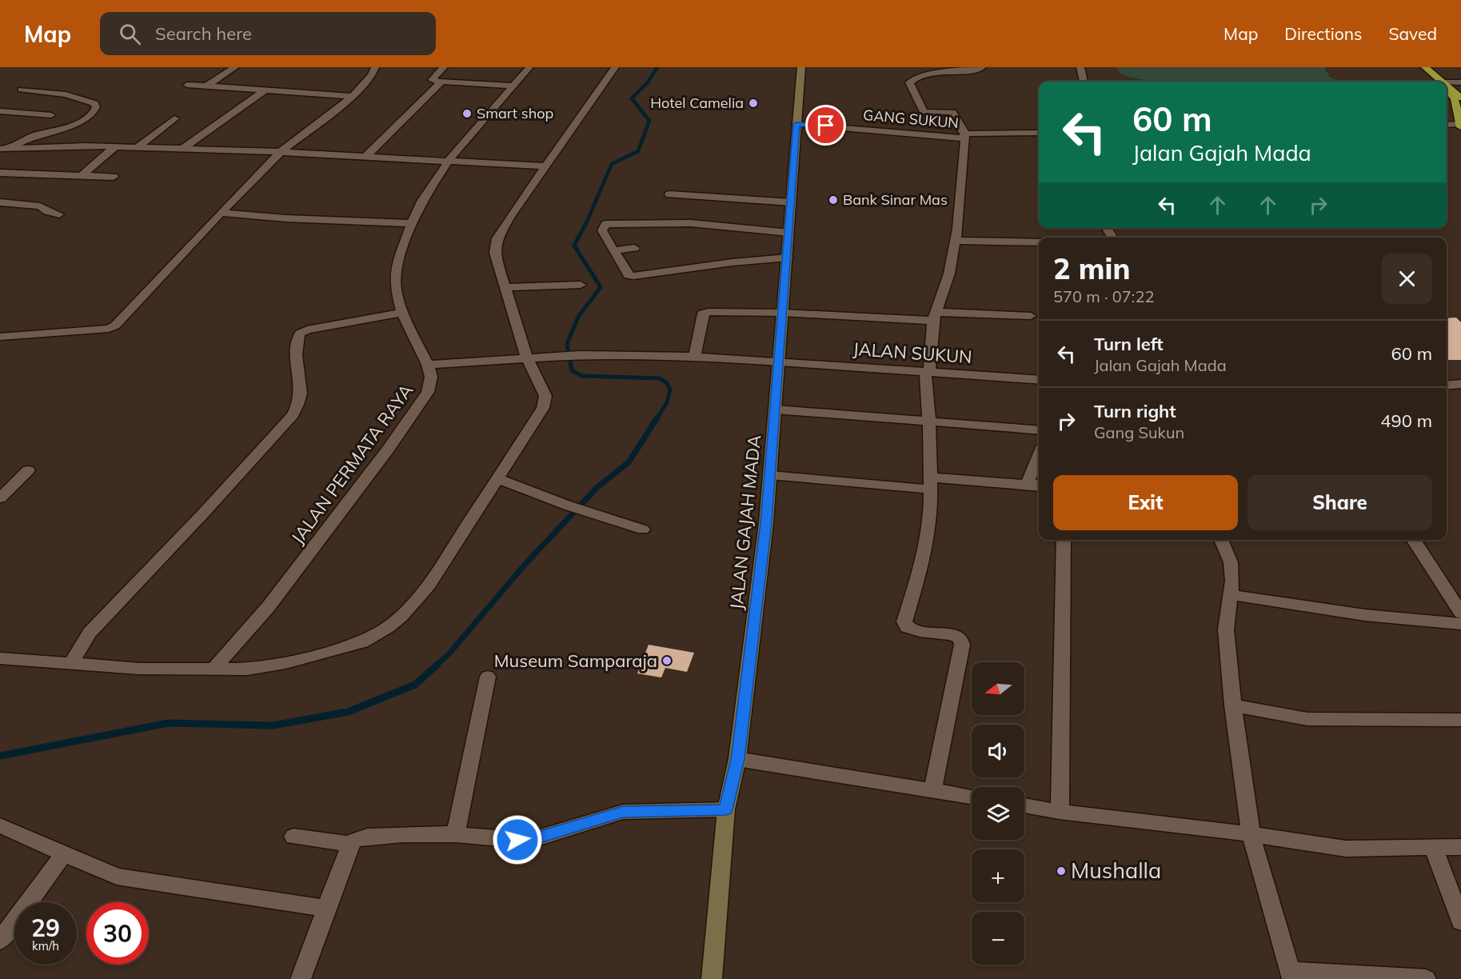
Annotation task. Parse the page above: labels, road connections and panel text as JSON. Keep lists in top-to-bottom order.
{
  "streets": {
    "main road": ["JALAN GAJAH MADA"],
    "street": ["GANG SUKUN", "JALAN SUKUN", "JALAN PERMATA RAYA"]
  },
  "crossings": [
    ["GANG SUKUN", "JALAN GAJAH MADA"],
    ["JALAN SUKUN", "JALAN PERMATA RAYA"],
    ["JALAN SUKUN", "JALAN GAJAH MADA"]
  ],
  "places": [
    "Hotel Camelia",
    "Smart shop",
    "Bank Sinar Mas",
    "Museum Samparaja",
    "Mushalla"
  ],
  "north": "left",
  "page": {
    "header": "Map",
    "search": "Search here",
    "nav": ["Map", "Directions", "Saved"],
    "turn": ["60 m", "Jalan Gajah Mada"],
    "heading": ["2 min", "570 m · 07:22"],
    "list": [
      {
        "name": "Turn left",
        "note": "Jalan Gajah Mada",
        "value": "60 m"
      },
      {
        "name": "Turn right",
        "note": "Gang Sukun",
        "value": "490 m"
      }
    ],
    "buttons": ["Exit", "Share"],
    "map_buttons": ["+", "−"],
    "speed": "29 km/h",
    "limit": "30"
  }
}
